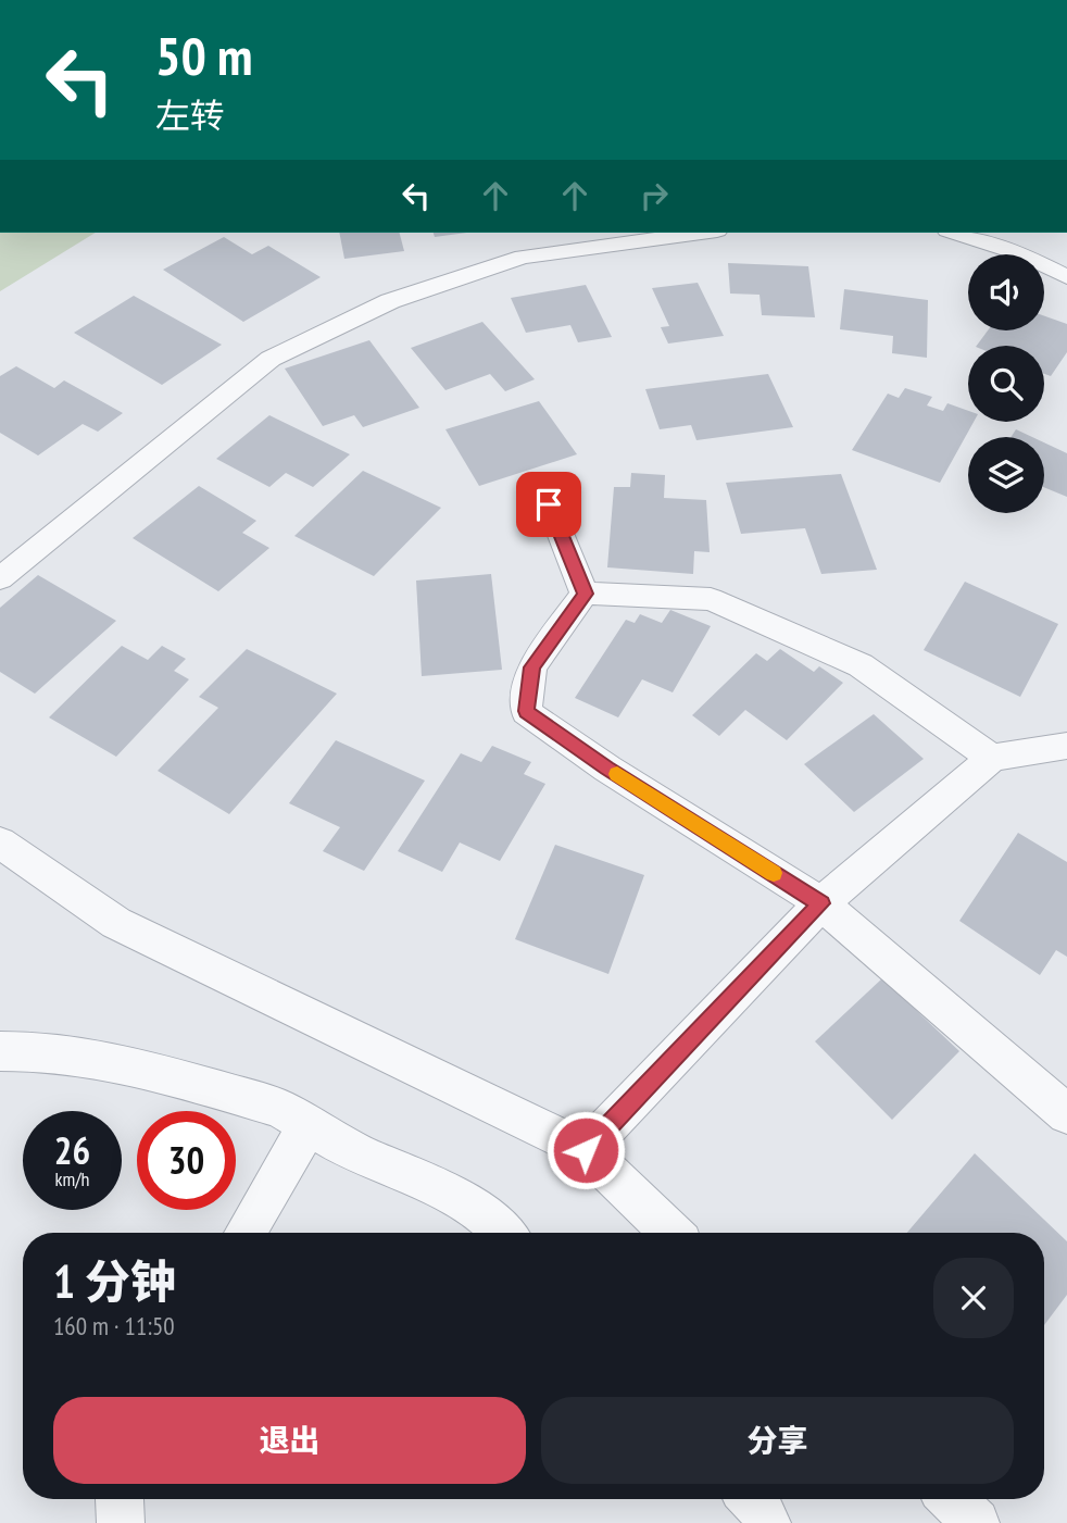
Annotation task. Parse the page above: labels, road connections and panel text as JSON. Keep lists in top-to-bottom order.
{
  "page": {
    "turn": ["50 m", "左转"],
    "speed": "26 km/h",
    "limit": "30",
    "heading": ["1 分钟", "160 m · 11:50"],
    "buttons": ["退出", "分享"]
  }
}
